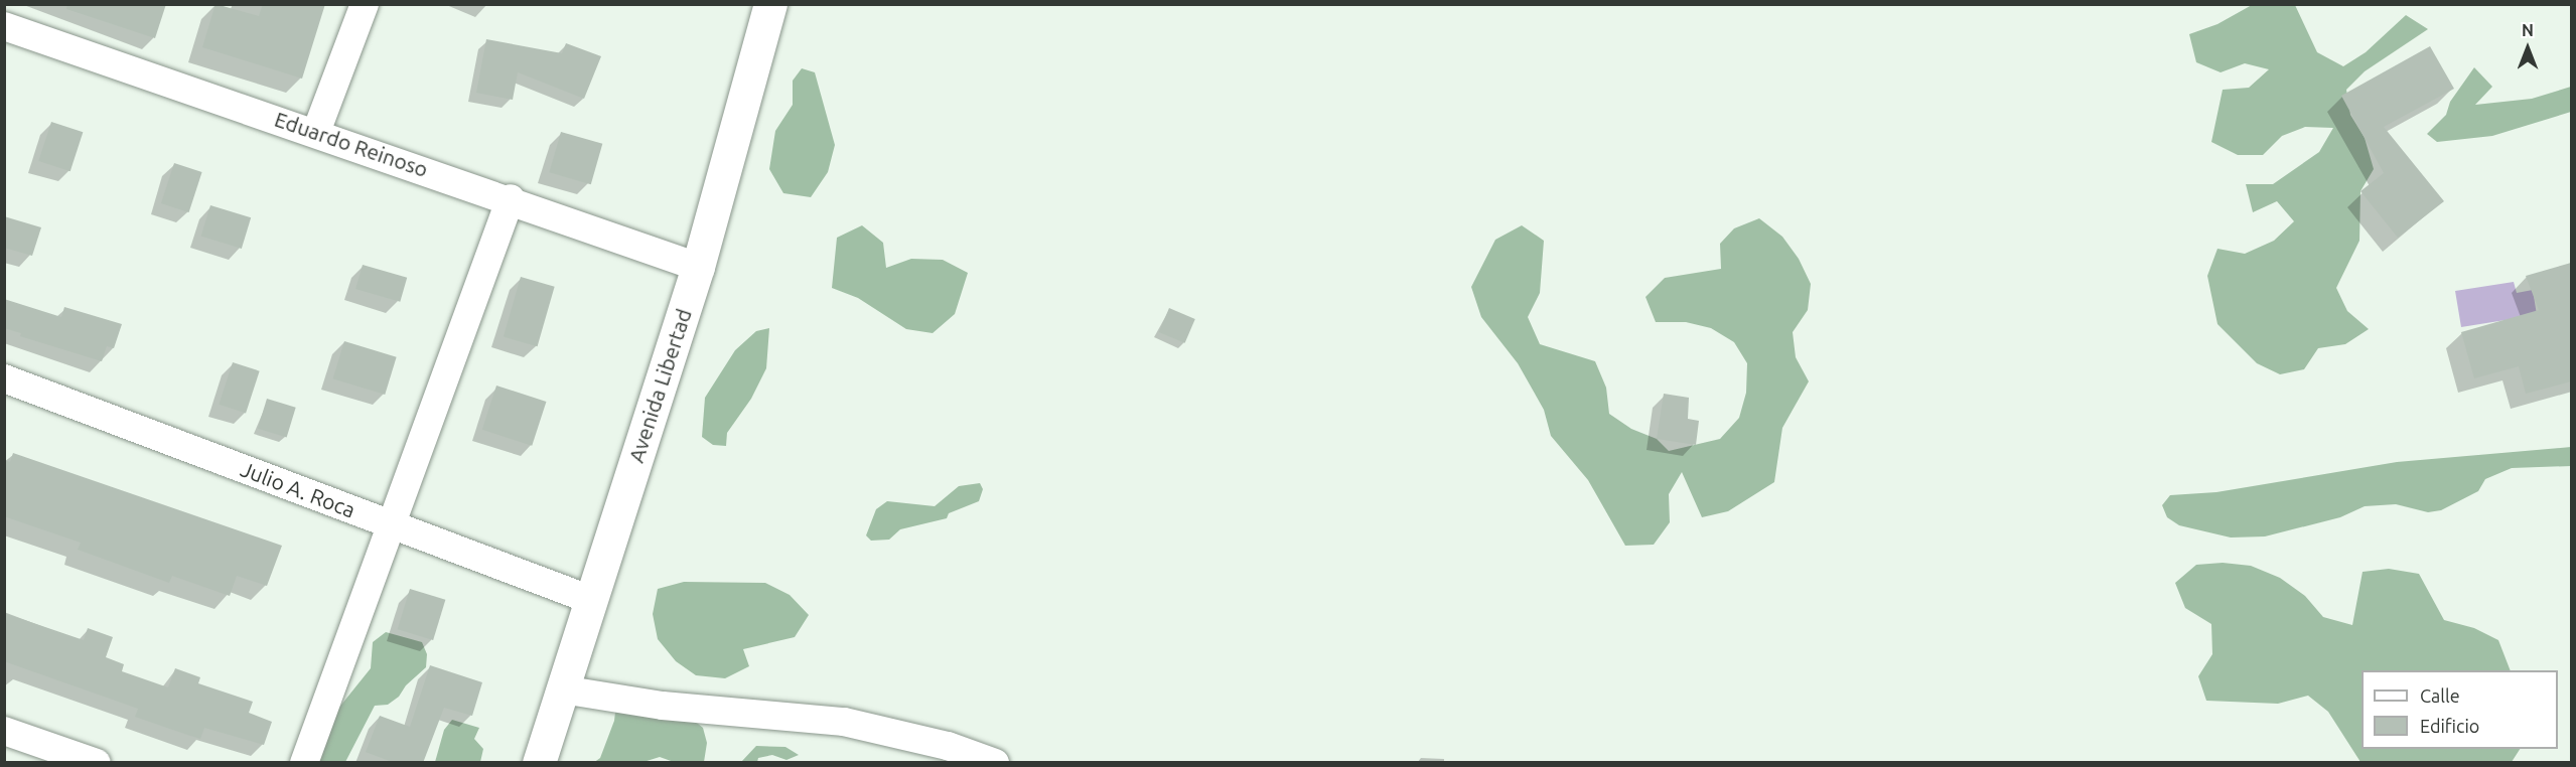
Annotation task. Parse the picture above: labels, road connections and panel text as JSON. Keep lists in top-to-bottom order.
{
  "streets": {
    "main road": ["Avenida Libertad"],
    "street": ["Eduardo Reinoso", "Julio A. Roca"]
  },
  "crossings": [
    ["Eduardo Reinoso", "Avenida Libertad"],
    ["Avenida Libertad", "Julio A. Roca"]
  ],
  "legend": ["Calle", "Edificio"],
  "north": "top"
}
